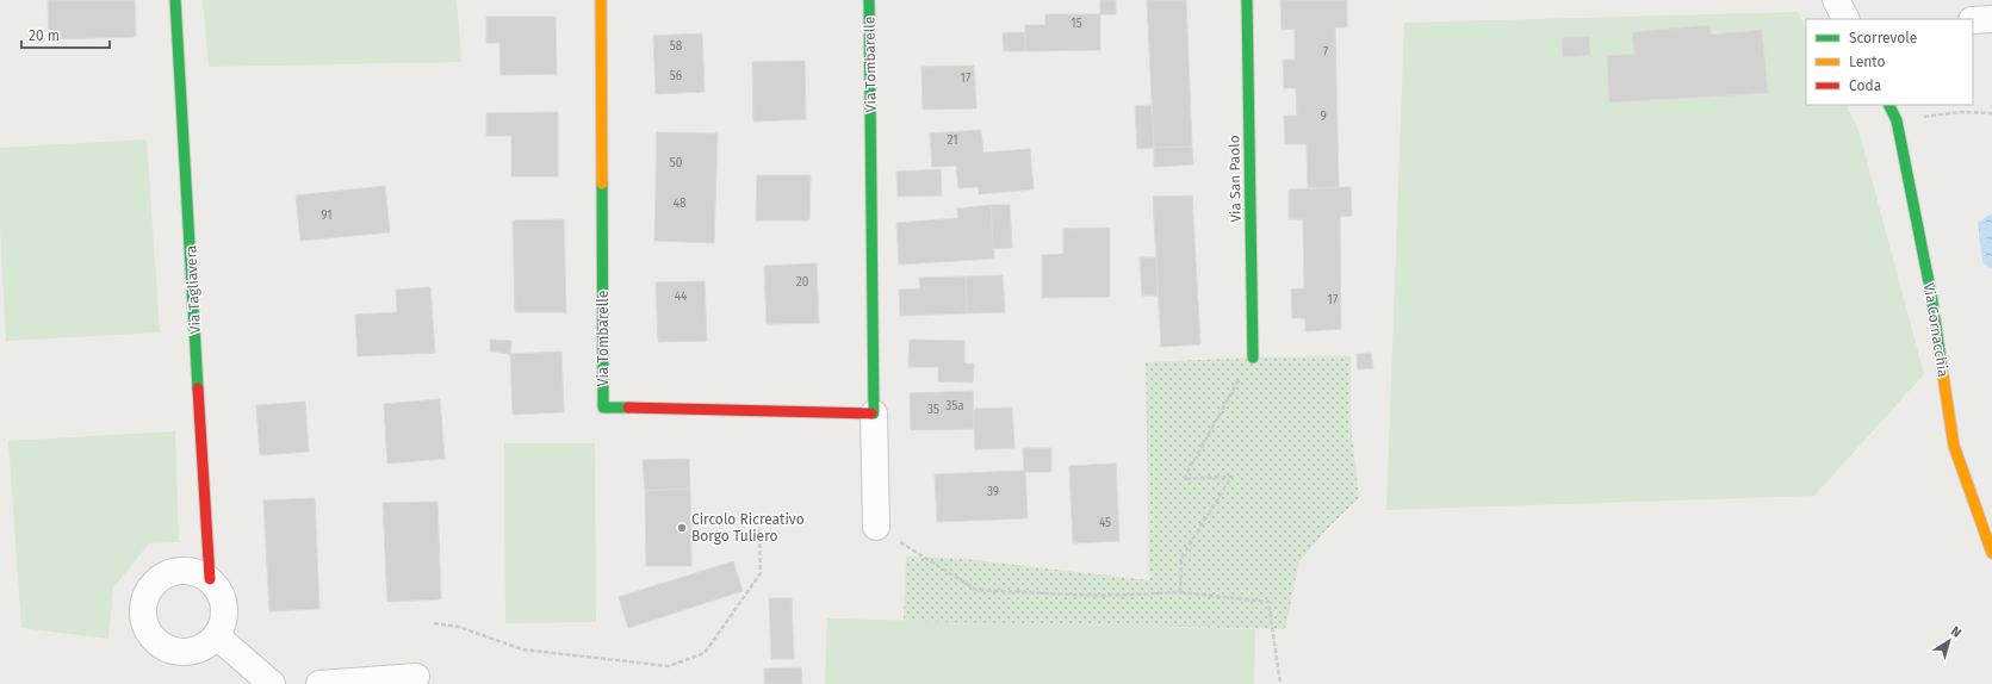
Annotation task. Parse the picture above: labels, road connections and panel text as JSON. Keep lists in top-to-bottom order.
{
  "streets": {
    "street": [
      "Via Tombarelle",
      "Via San Paolo",
      "Via Tagliavera",
      "Via Cornacchia"
    ]
  },
  "places": ["Circolo Ricreativo Borgo Tuliero"],
  "house_numbers": [
    "15",
    "58",
    "7",
    "56",
    "17",
    "9",
    "21",
    "50",
    "48",
    "91",
    "20",
    "44",
    "17",
    "35a",
    "35",
    "39",
    "45"
  ],
  "legend": ["Scorrevole", "Lento", "Coda"],
  "scale_bar": "20 m",
  "north": "top right"
}
